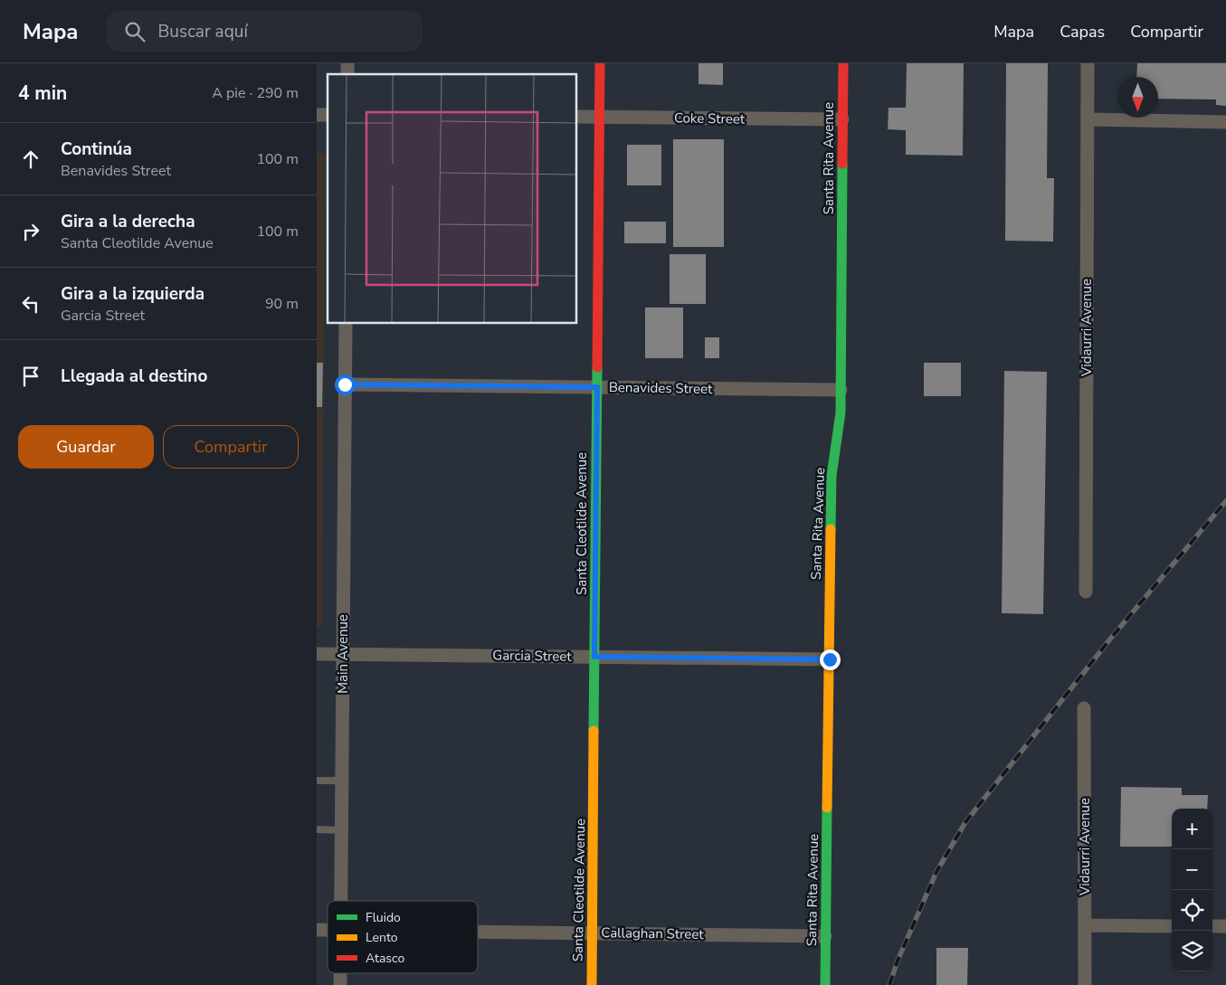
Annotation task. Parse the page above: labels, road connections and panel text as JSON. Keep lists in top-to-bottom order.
{
  "streets": {
    "street": [
      "Coke Street",
      "Santa Rita Avenue",
      "Vidaurri Avenue",
      "Benavides Street",
      "Santa Cleotilde Avenue",
      "Main Avenue",
      "Garcia Street",
      "Callaghan Street"
    ]
  },
  "crossings": [
    ["Coke Street", "Santa Rita Avenue"],
    ["Coke Street", "Santa Cleotilde Avenue"],
    ["Santa Rita Avenue", "Benavides Street"],
    ["Santa Rita Avenue", "Garcia Street"],
    ["Santa Rita Avenue", "Callaghan Street"],
    ["Benavides Street", "Santa Cleotilde Avenue"],
    ["Benavides Street", "Main Avenue"],
    ["Santa Cleotilde Avenue", "Garcia Street"],
    ["Santa Cleotilde Avenue", "Callaghan Street"],
    ["Main Avenue", "Garcia Street"]
  ],
  "legend": ["Fluido", "Lento", "Atasco"],
  "north": "bottom",
  "page": {
    "header": "Mapa",
    "search": "Buscar aquí",
    "nav": ["Mapa", "Capas", "Compartir"],
    "heading": ["4 min", "A pie · 290 m"],
    "list": [
      ["Continúa", "Benavides Street", "100 m"],
      ["Gira a la derecha", "Santa Cleotilde Avenue", "100 m"],
      ["Gira a la izquierda", "Garcia Street", "90 m"],
      "Llegada al destino"
    ],
    "buttons": ["Guardar", "Compartir"],
    "map_buttons": ["+", "−"]
  }
}
